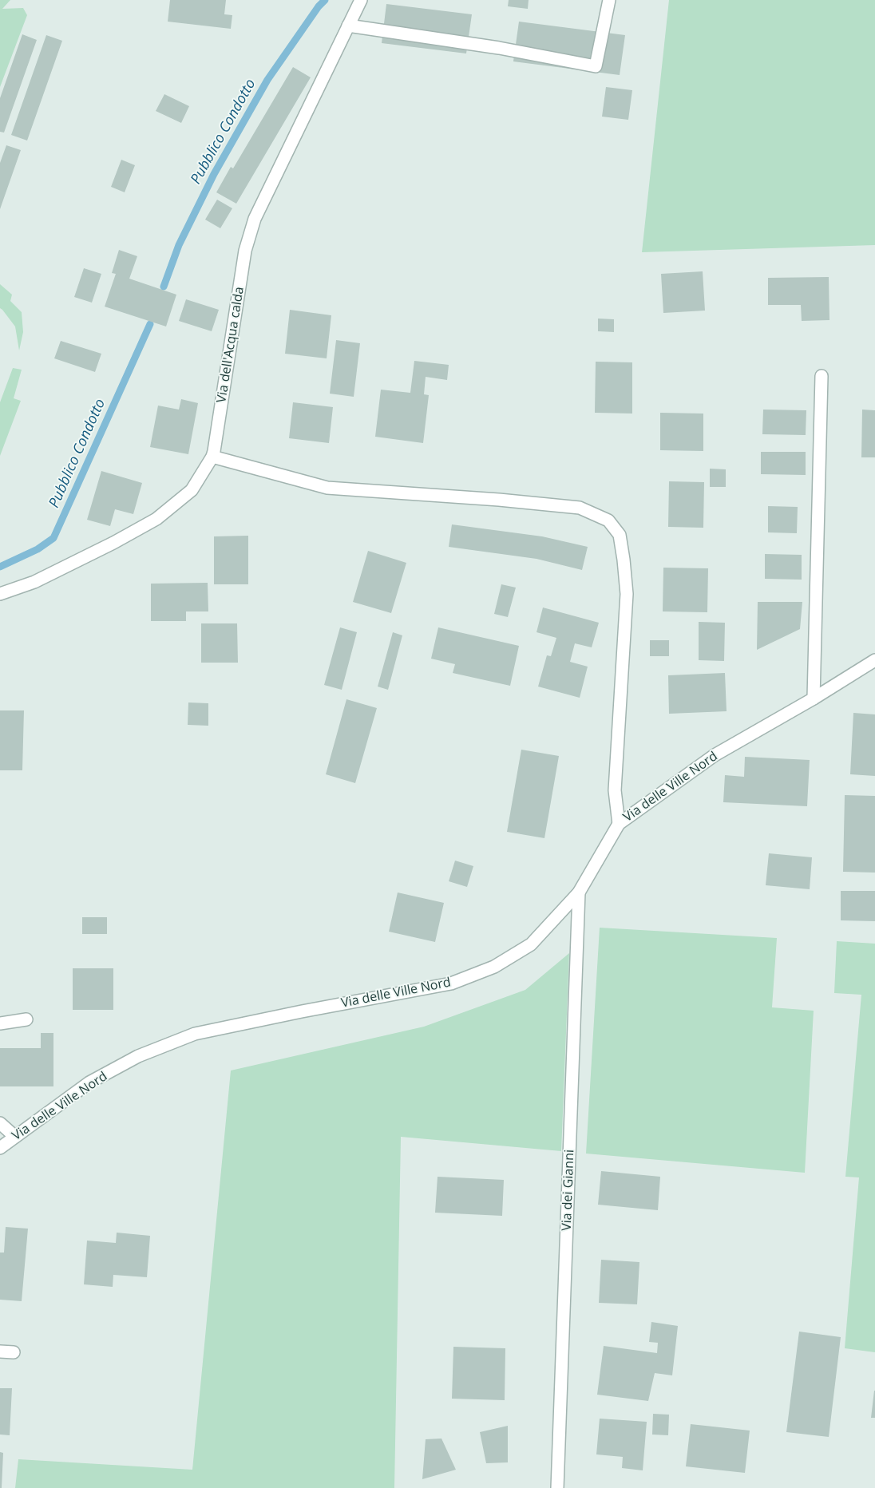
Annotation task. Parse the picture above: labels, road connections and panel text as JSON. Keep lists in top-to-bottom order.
{
  "streets": {
    "street": ["Via dell'Acqua calda", "Via delle Ville Nord", "Via dei Gianni"]
  },
  "crossings": [
    ["Via delle Ville Nord", "Via dei Gianni"]
  ],
  "water": ["Pubblico Condotto"]
}
